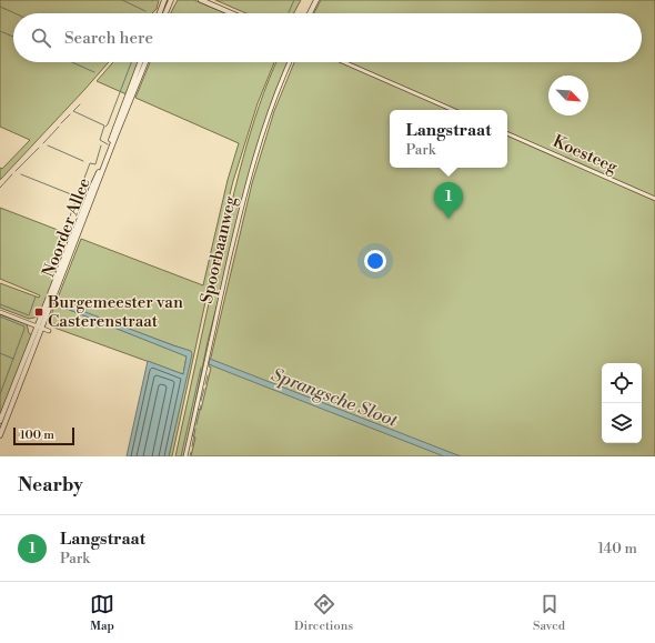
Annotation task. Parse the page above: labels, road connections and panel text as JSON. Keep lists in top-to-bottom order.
{
  "streets": {
    "street": ["Koesteeg", "Noorder Allee", "Spoorbaanweg"]
  },
  "water": ["Sprangsche Sloot"],
  "places": {
    "transit": ["Burgemeester van Casterenstraat"]
  },
  "scale_bar": "100 m",
  "north": "bottom right",
  "page": {
    "search": "Search here",
    "popup": ["Langstraat", "Park"],
    "pins": "1",
    "scale": "100 m",
    "heading": "Nearby",
    "list": [
      {
        "mark": "1",
        "name": "Langstraat",
        "note": "Park",
        "value": "140 m"
      }
    ],
    "nav": ["Map", "Directions", "Saved"]
  }
}
